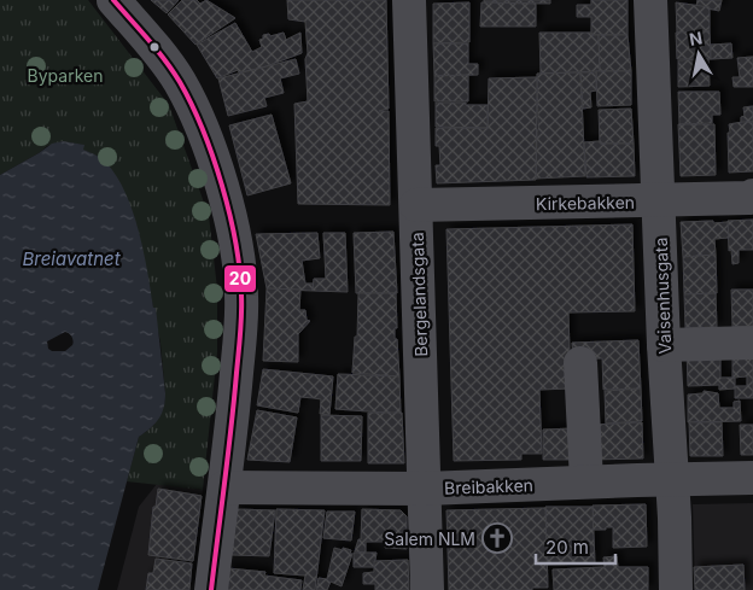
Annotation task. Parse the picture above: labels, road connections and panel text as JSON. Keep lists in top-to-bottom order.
{
  "streets": {
    "street": [
      "Kirkebakken",
      "Bergelandsgata",
      "Vaisenhusgata",
      "Breibakken"
    ]
  },
  "crossings": [
    ["Kirkebakken", "Bergelandsgata"],
    ["Kirkebakken", "Vaisenhusgata"],
    ["Bergelandsgata", "Breibakken"],
    ["Vaisenhusgata", "Breibakken"]
  ],
  "water": ["Breiavatnet"],
  "parks": ["Byparken"],
  "places": {
    "church": ["Salem NLM"]
  },
  "lines": ["transit line 20"],
  "scale_bar": "20 m",
  "north": "top"
}
